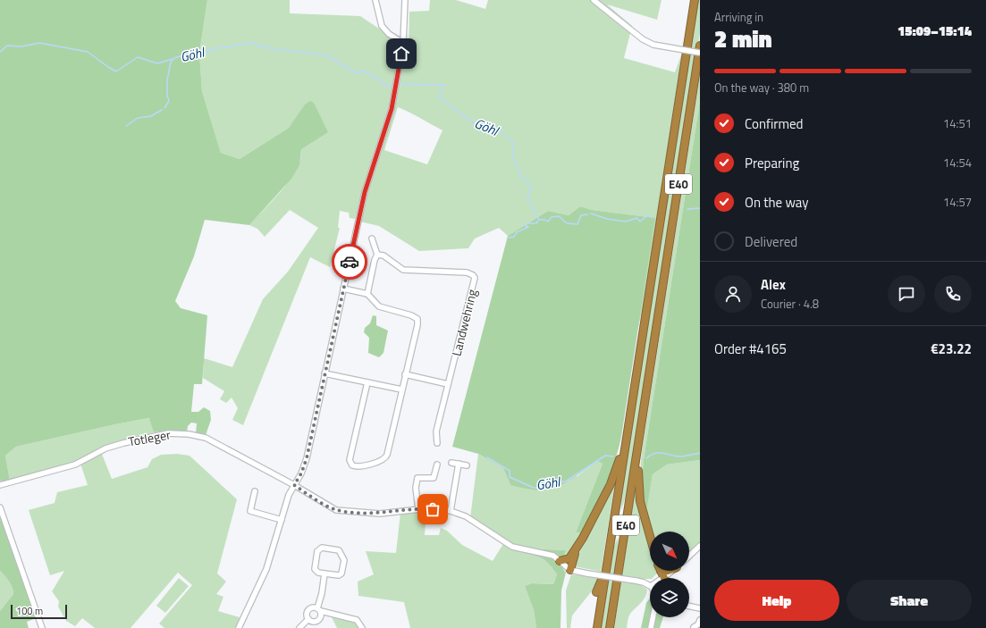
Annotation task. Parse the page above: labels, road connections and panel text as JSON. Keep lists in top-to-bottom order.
{
  "streets": {
    "highway": ["E40"],
    "street": ["Landwehring", "Totleger"]
  },
  "water": ["Göhl"],
  "scale_bar": "100 m",
  "north": "bottom right",
  "page": {
    "heading": ["2 min", "Arriving in", "15:09–15:14"],
    "panel": [
      "Alex",
      "Courier · 4.8",
      "Order #4165",
      "€23.22"
    ],
    "bar": "On the way · 380 m",
    "list": [
      ["Confirmed", "14:51"],
      ["Preparing", "14:54"],
      ["On the way", "14:57"],
      "Delivered"
    ],
    "buttons": ["Help", "Share"],
    "scale": "100 m"
  }
}
